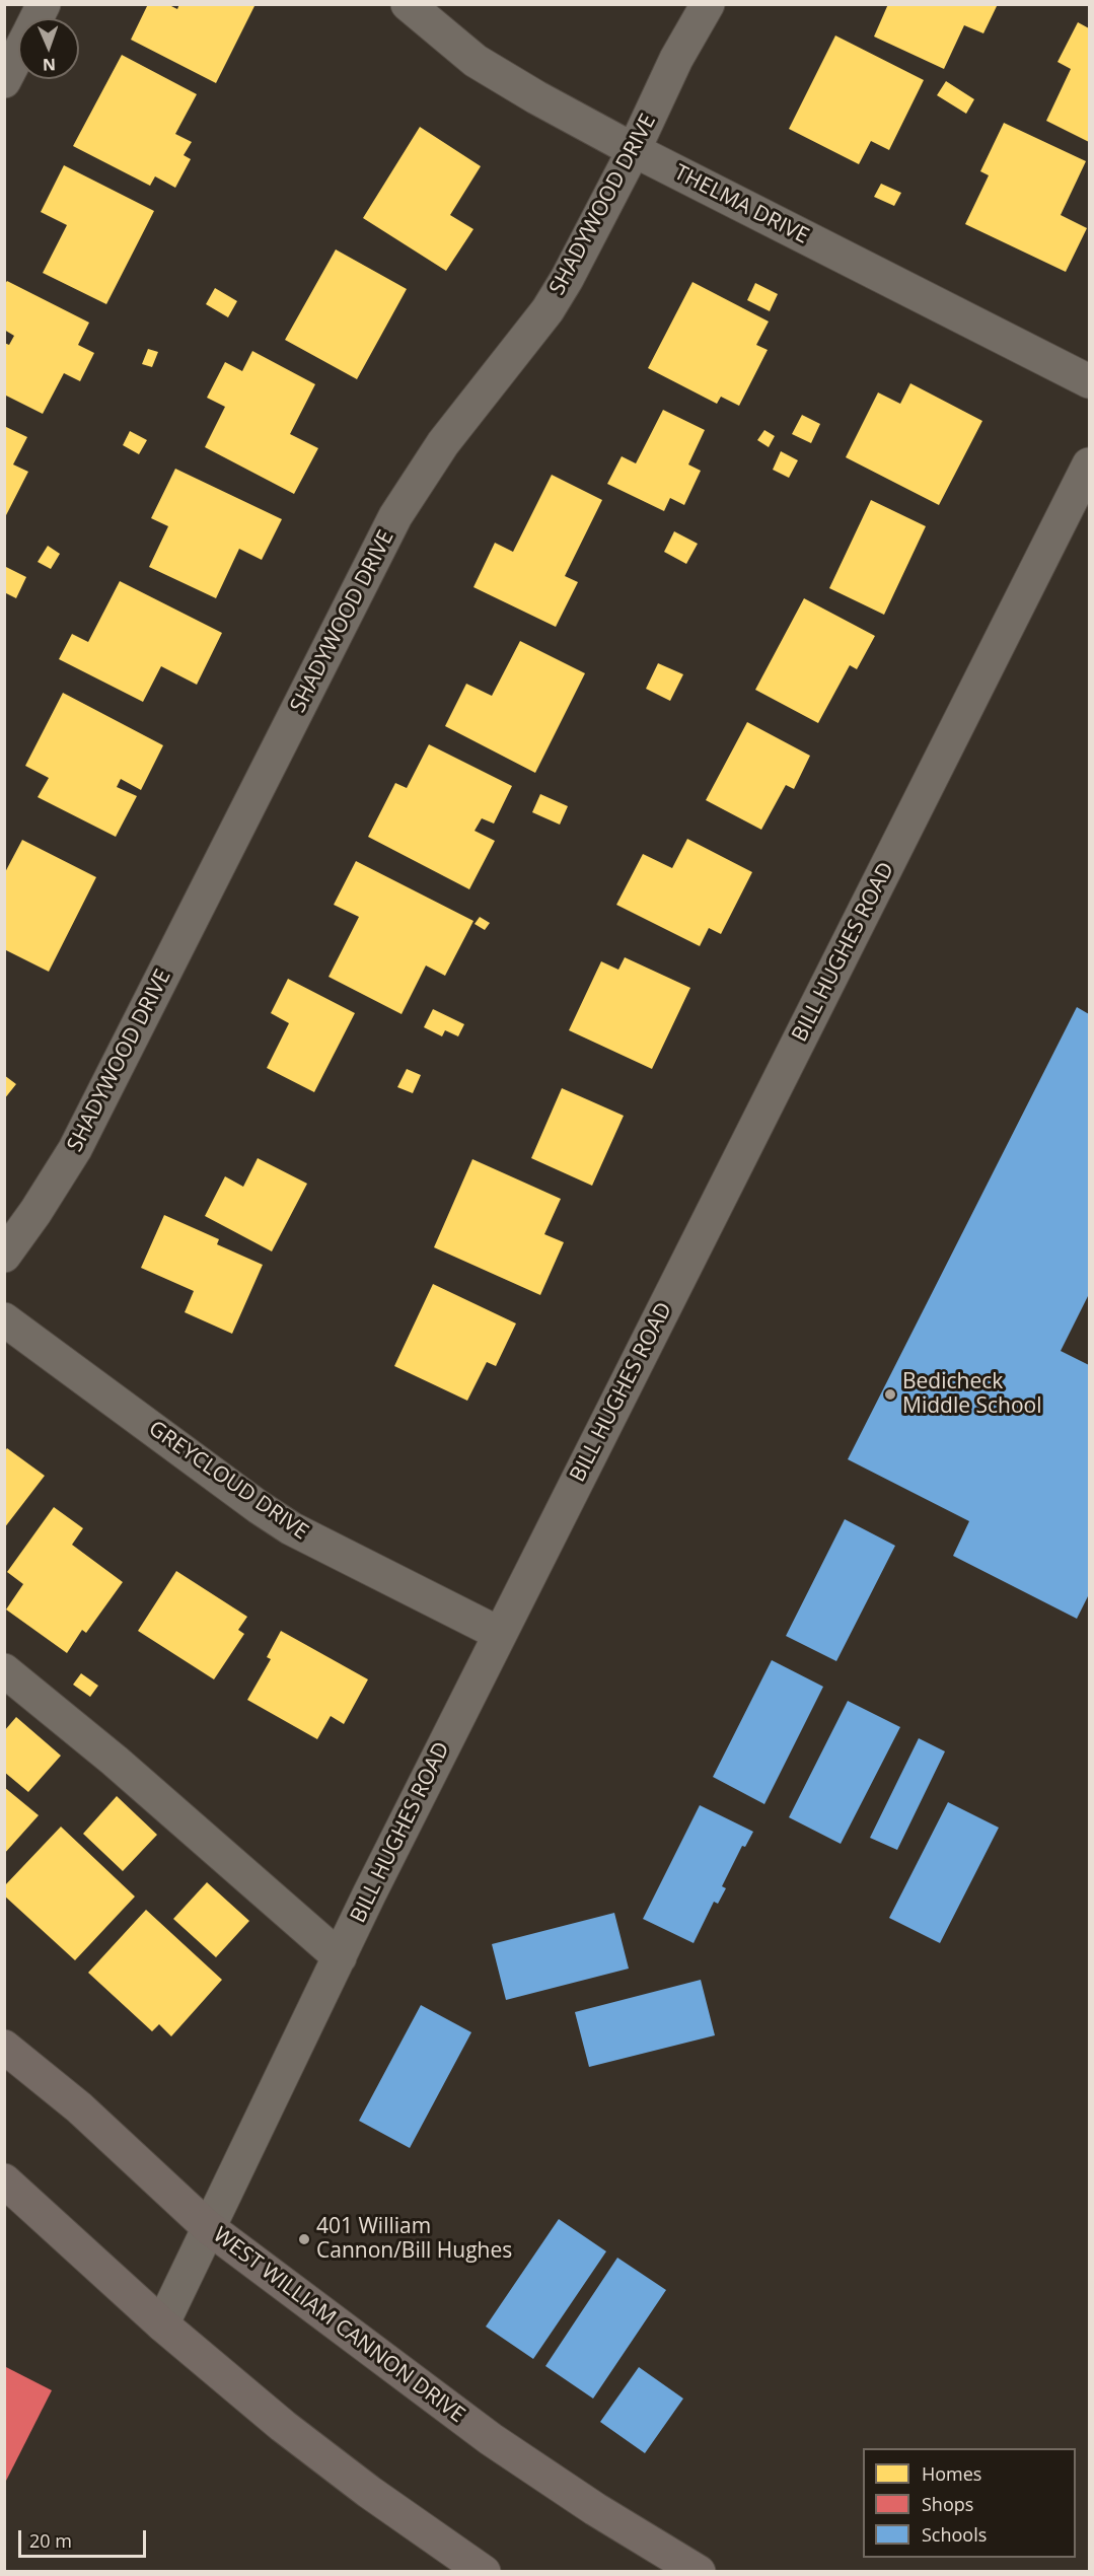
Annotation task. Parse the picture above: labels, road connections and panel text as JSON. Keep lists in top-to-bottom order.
{
  "streets": {
    "main road": ["WEST WILLIAM CANNON DRIVE"],
    "street": [
      "SHADYWOOD DRIVE",
      "THELMA DRIVE",
      "BILL HUGHES ROAD",
      "GREYCLOUD DRIVE"
    ]
  },
  "crossings": [
    ["SHADYWOOD DRIVE", "THELMA DRIVE"],
    ["BILL HUGHES ROAD", "GREYCLOUD DRIVE"],
    ["BILL HUGHES ROAD", "WEST WILLIAM CANNON DRIVE"]
  ],
  "places": ["Bedicheck Middle School", "401 William Cannon/Bill Hughes"],
  "legend": ["Homes", "Shops", "Schools"],
  "scale_bar": "20 m",
  "north": "bottom"
}
